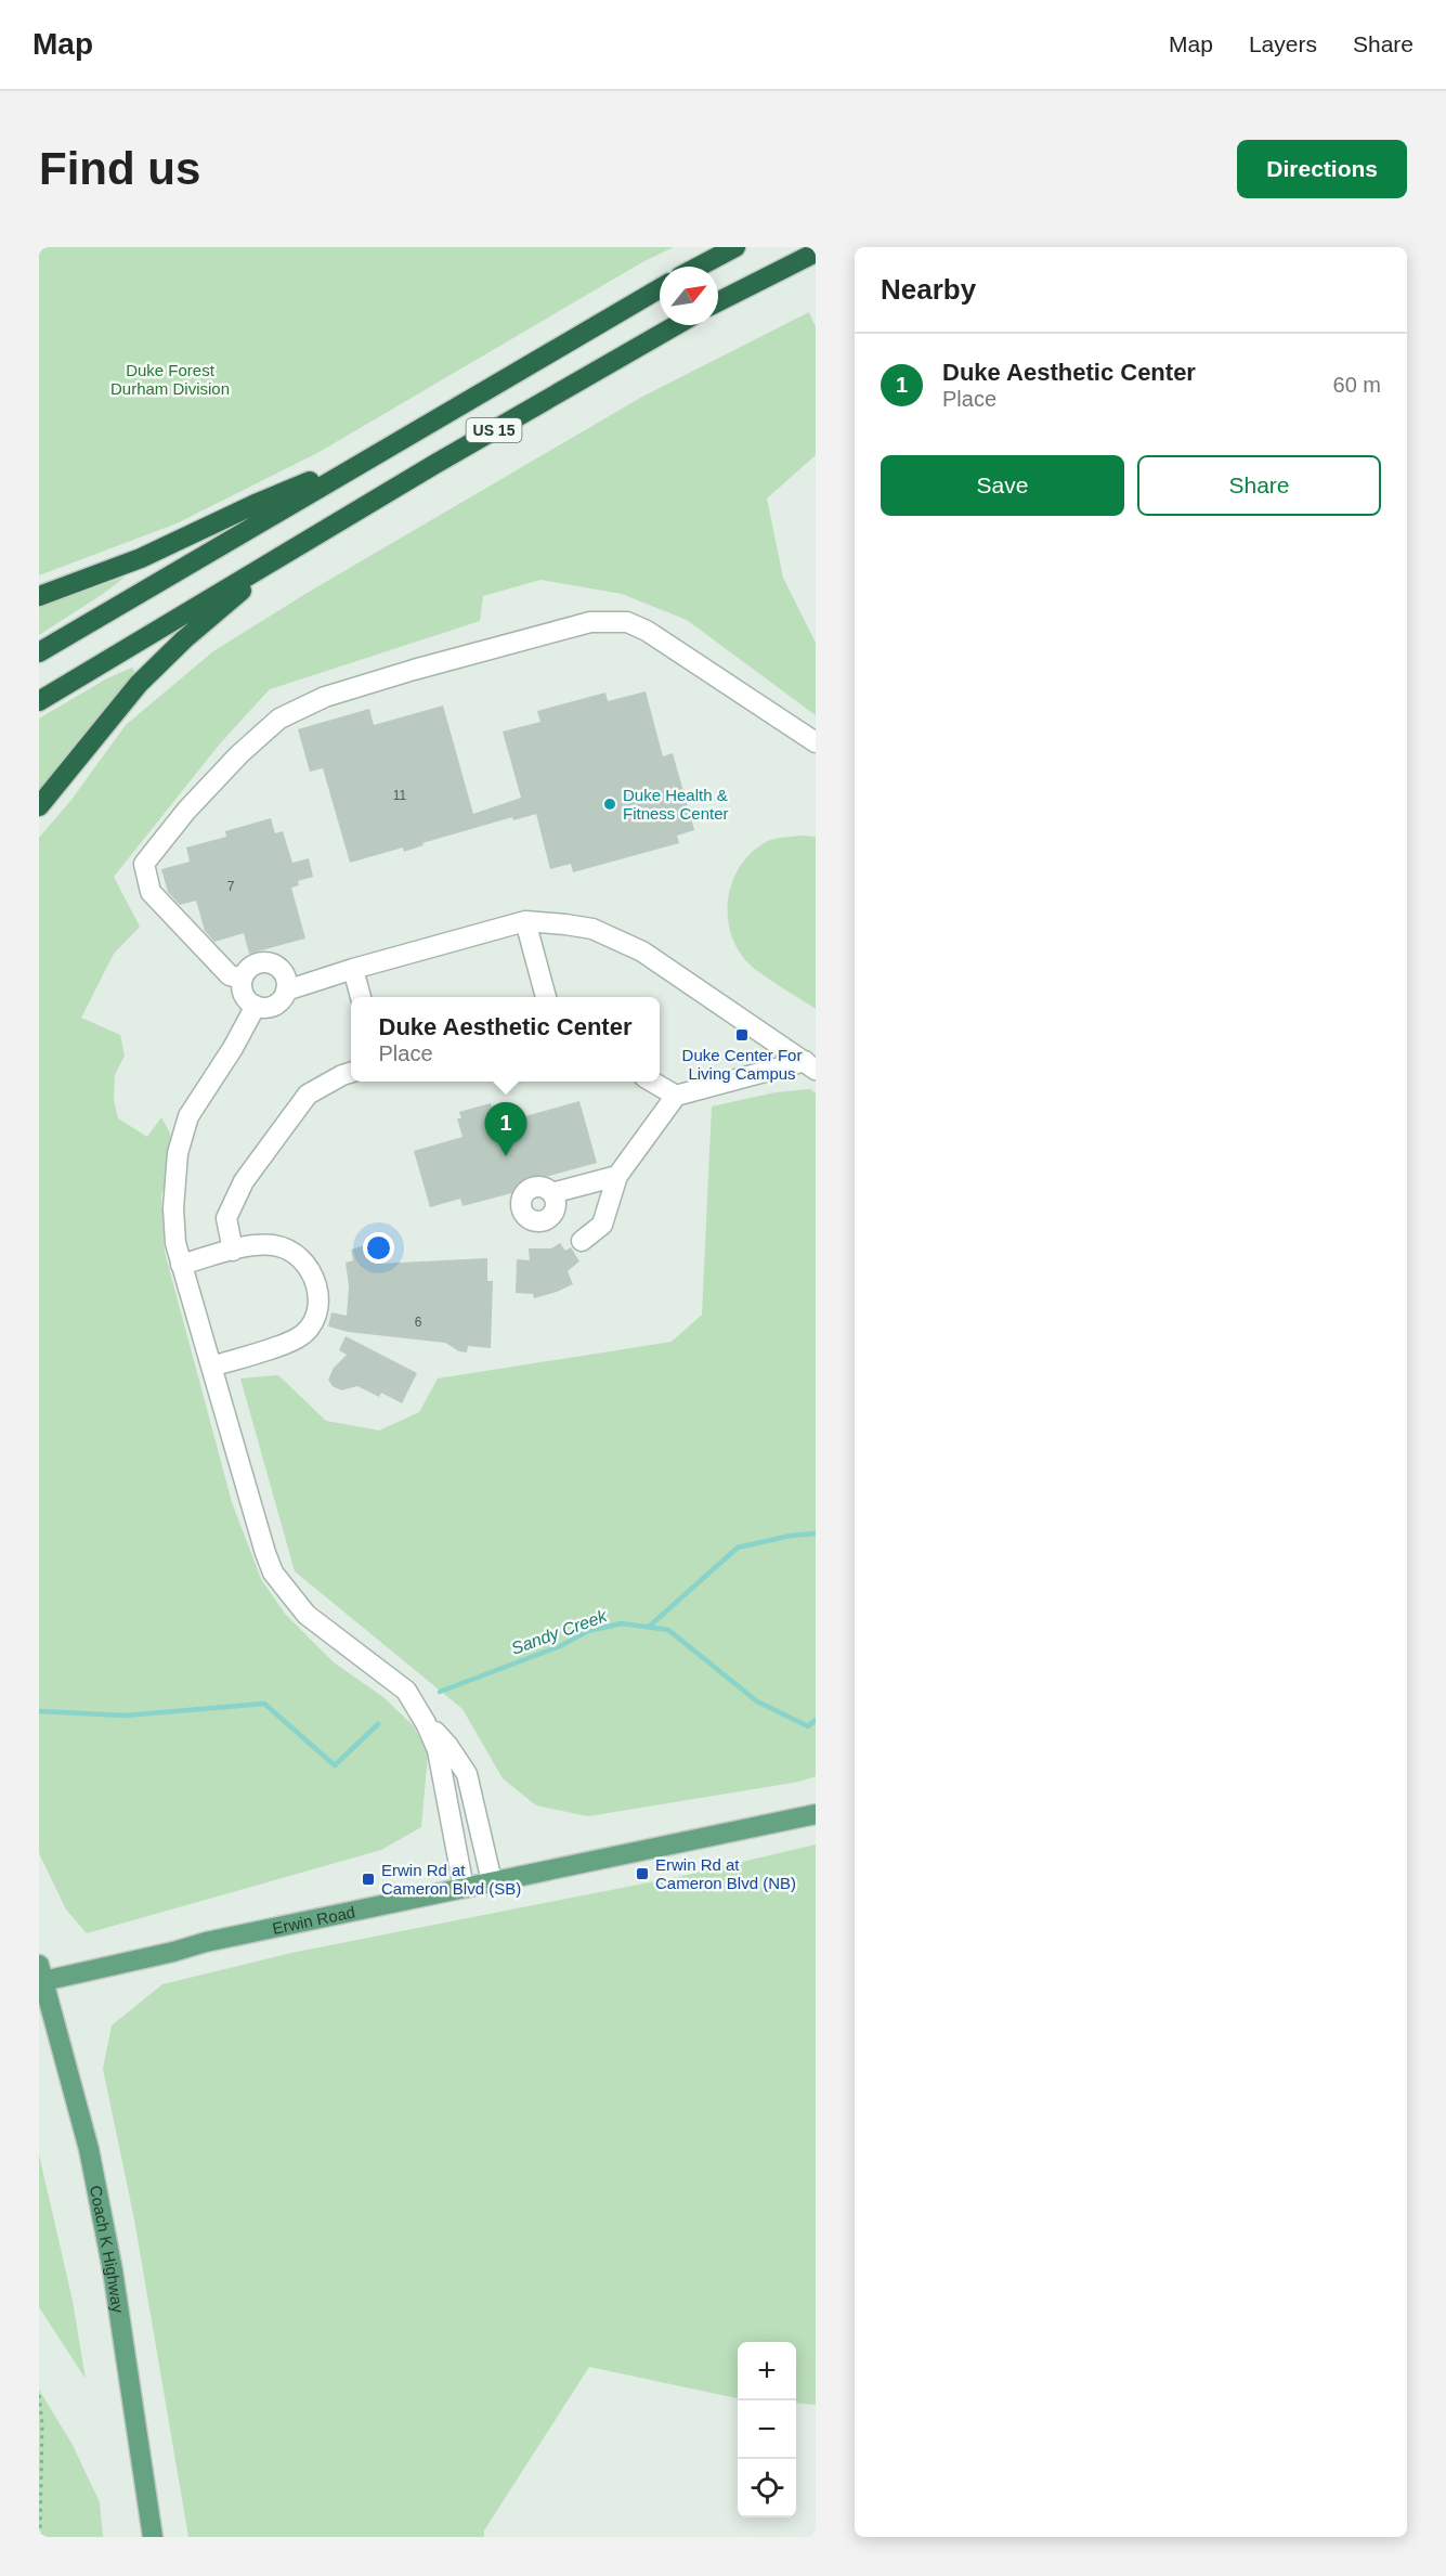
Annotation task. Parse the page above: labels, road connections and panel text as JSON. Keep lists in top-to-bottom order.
{
  "streets": {
    "highway": ["US 15"],
    "main road": ["Erwin Road", "Coach K Highway"]
  },
  "crossings": [
    ["Erwin Road", "Coach K Highway"]
  ],
  "water": ["Sandy Creek"],
  "parks": ["Duke Forest Durham Division"],
  "places": {
    "other": ["Duke Health & Fitness Center"],
    "transit": ["Duke Center For Living Campus", "Erwin Rd at Cameron Blvd (NB)", "Erwin Rd at Cameron Blvd (SB)"]
  },
  "house_numbers": ["11", "7", "6"],
  "north": "top right",
  "page": {
    "header": "Map",
    "nav": ["Map", "Layers", "Share"],
    "buttons": [
      "Directions",
      ["Save", "Share"]
    ],
    "title": "Find us",
    "heading": "Nearby",
    "list": [
      {
        "mark": "1",
        "name": "Duke Aesthetic Center",
        "note": "Place",
        "value": "60 m"
      }
    ],
    "popup": ["Duke Aesthetic Center", "Place"],
    "pins": "1",
    "map_buttons": ["+", "−"]
  }
}
